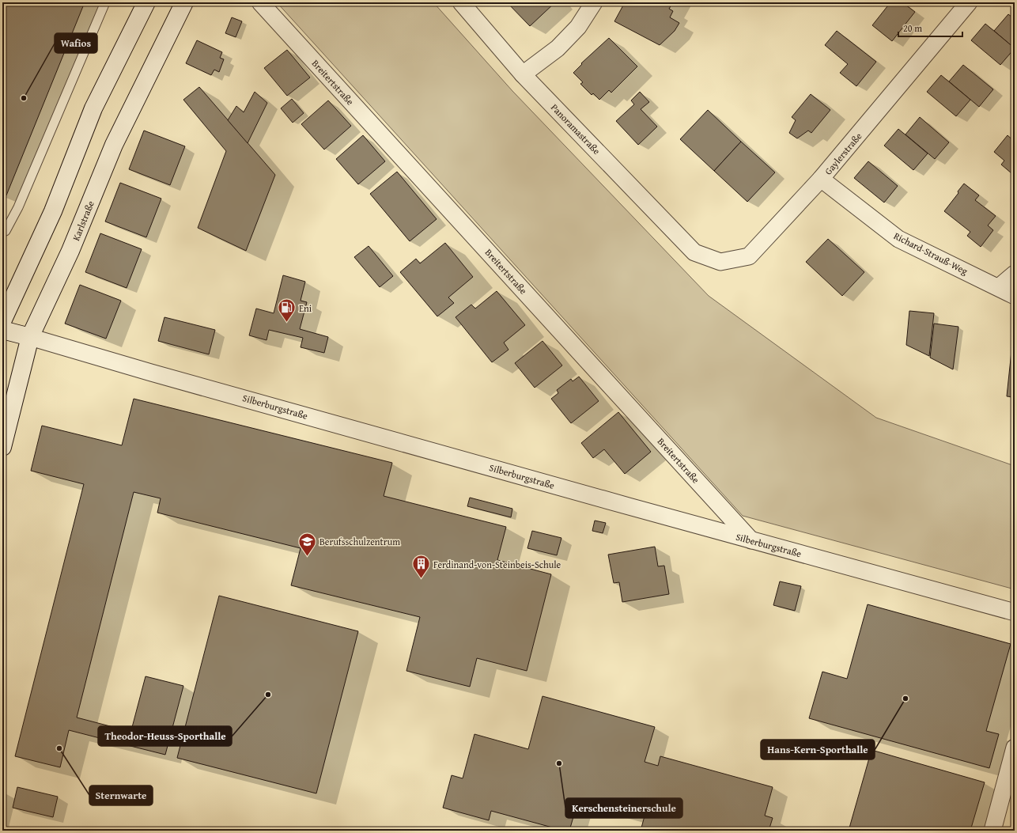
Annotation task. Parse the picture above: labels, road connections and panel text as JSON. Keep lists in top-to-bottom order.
{
  "streets": {
    "main road": ["Karlstraße"],
    "street": [
      "Breitertstraße",
      "Panoramastraße",
      "Gaylerstraße",
      "Richard-Strauß-Weg",
      "Silberburgstraße"
    ]
  },
  "crossings": [
    ["Breitertstraße", "Silberburgstraße"],
    ["Panoramastraße", "Gaylerstraße"],
    ["Gaylerstraße", "Richard-Strauß-Weg"],
    ["Karlstraße", "Silberburgstraße"]
  ],
  "places": {
    "other": [
      "Wafios",
      "Theodor-Heuss-Sporthalle",
      "Hans-Kern-Sporthalle",
      "Sternwarte",
      "Kerschensteinerschule"
    ],
    "fuel station": ["Eni"],
    "school or university": ["Berufsschulzentrum"],
    "building": ["Ferdinand-von-Steinbeis-Schule"]
  },
  "scale_bar": "20 m"
}
